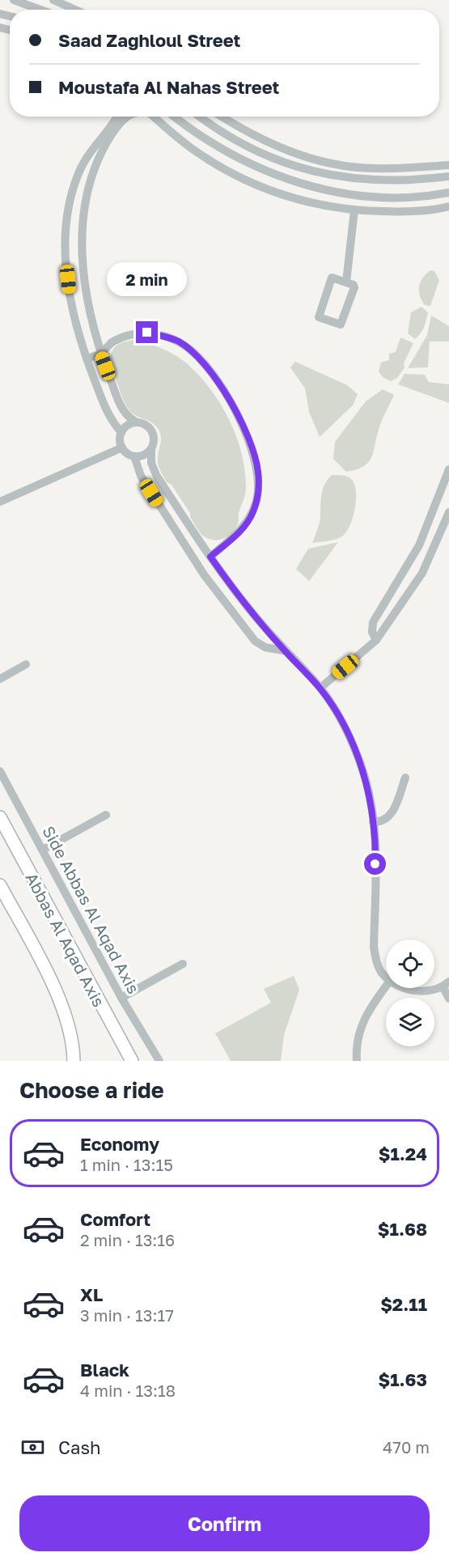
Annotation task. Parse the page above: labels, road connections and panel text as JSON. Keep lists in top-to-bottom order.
{
  "streets": {
    "main road": ["Abbas Al Aqad Axis"],
    "street": ["Side Abbas Al Aqad Axis"]
  },
  "page": {
    "banner": ["Saad Zaghloul Street", "Moustafa Al Nahas Street"],
    "bubble": "2 min",
    "heading": "Choose a ride",
    "list": [
      {
        "name": "Economy",
        "note": "1 min · 13:15",
        "value": "$1.24"
      },
      {
        "name": "Comfort",
        "note": "2 min · 13:16",
        "value": "$1.68"
      },
      {
        "name": "XL",
        "note": "3 min · 13:17",
        "value": "$2.11"
      },
      {
        "name": "Black",
        "note": "4 min · 13:18",
        "value": "$1.63"
      }
    ],
    "pay": ["Cash", "470 m"],
    "buttons": "Confirm"
  }
}
